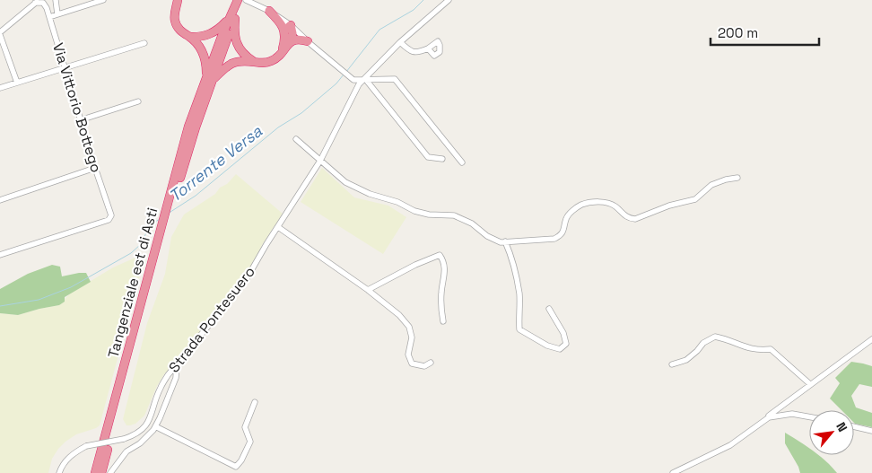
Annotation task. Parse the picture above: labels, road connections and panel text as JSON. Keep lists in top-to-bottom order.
{
  "streets": {
    "highway": ["Tangenziale est di Asti"],
    "street": ["Via Vittorio Bottego", "Strada Pontesuero"]
  },
  "water": ["Torrente Versa"],
  "scale_bar": "200 m",
  "north": "top right"
}
